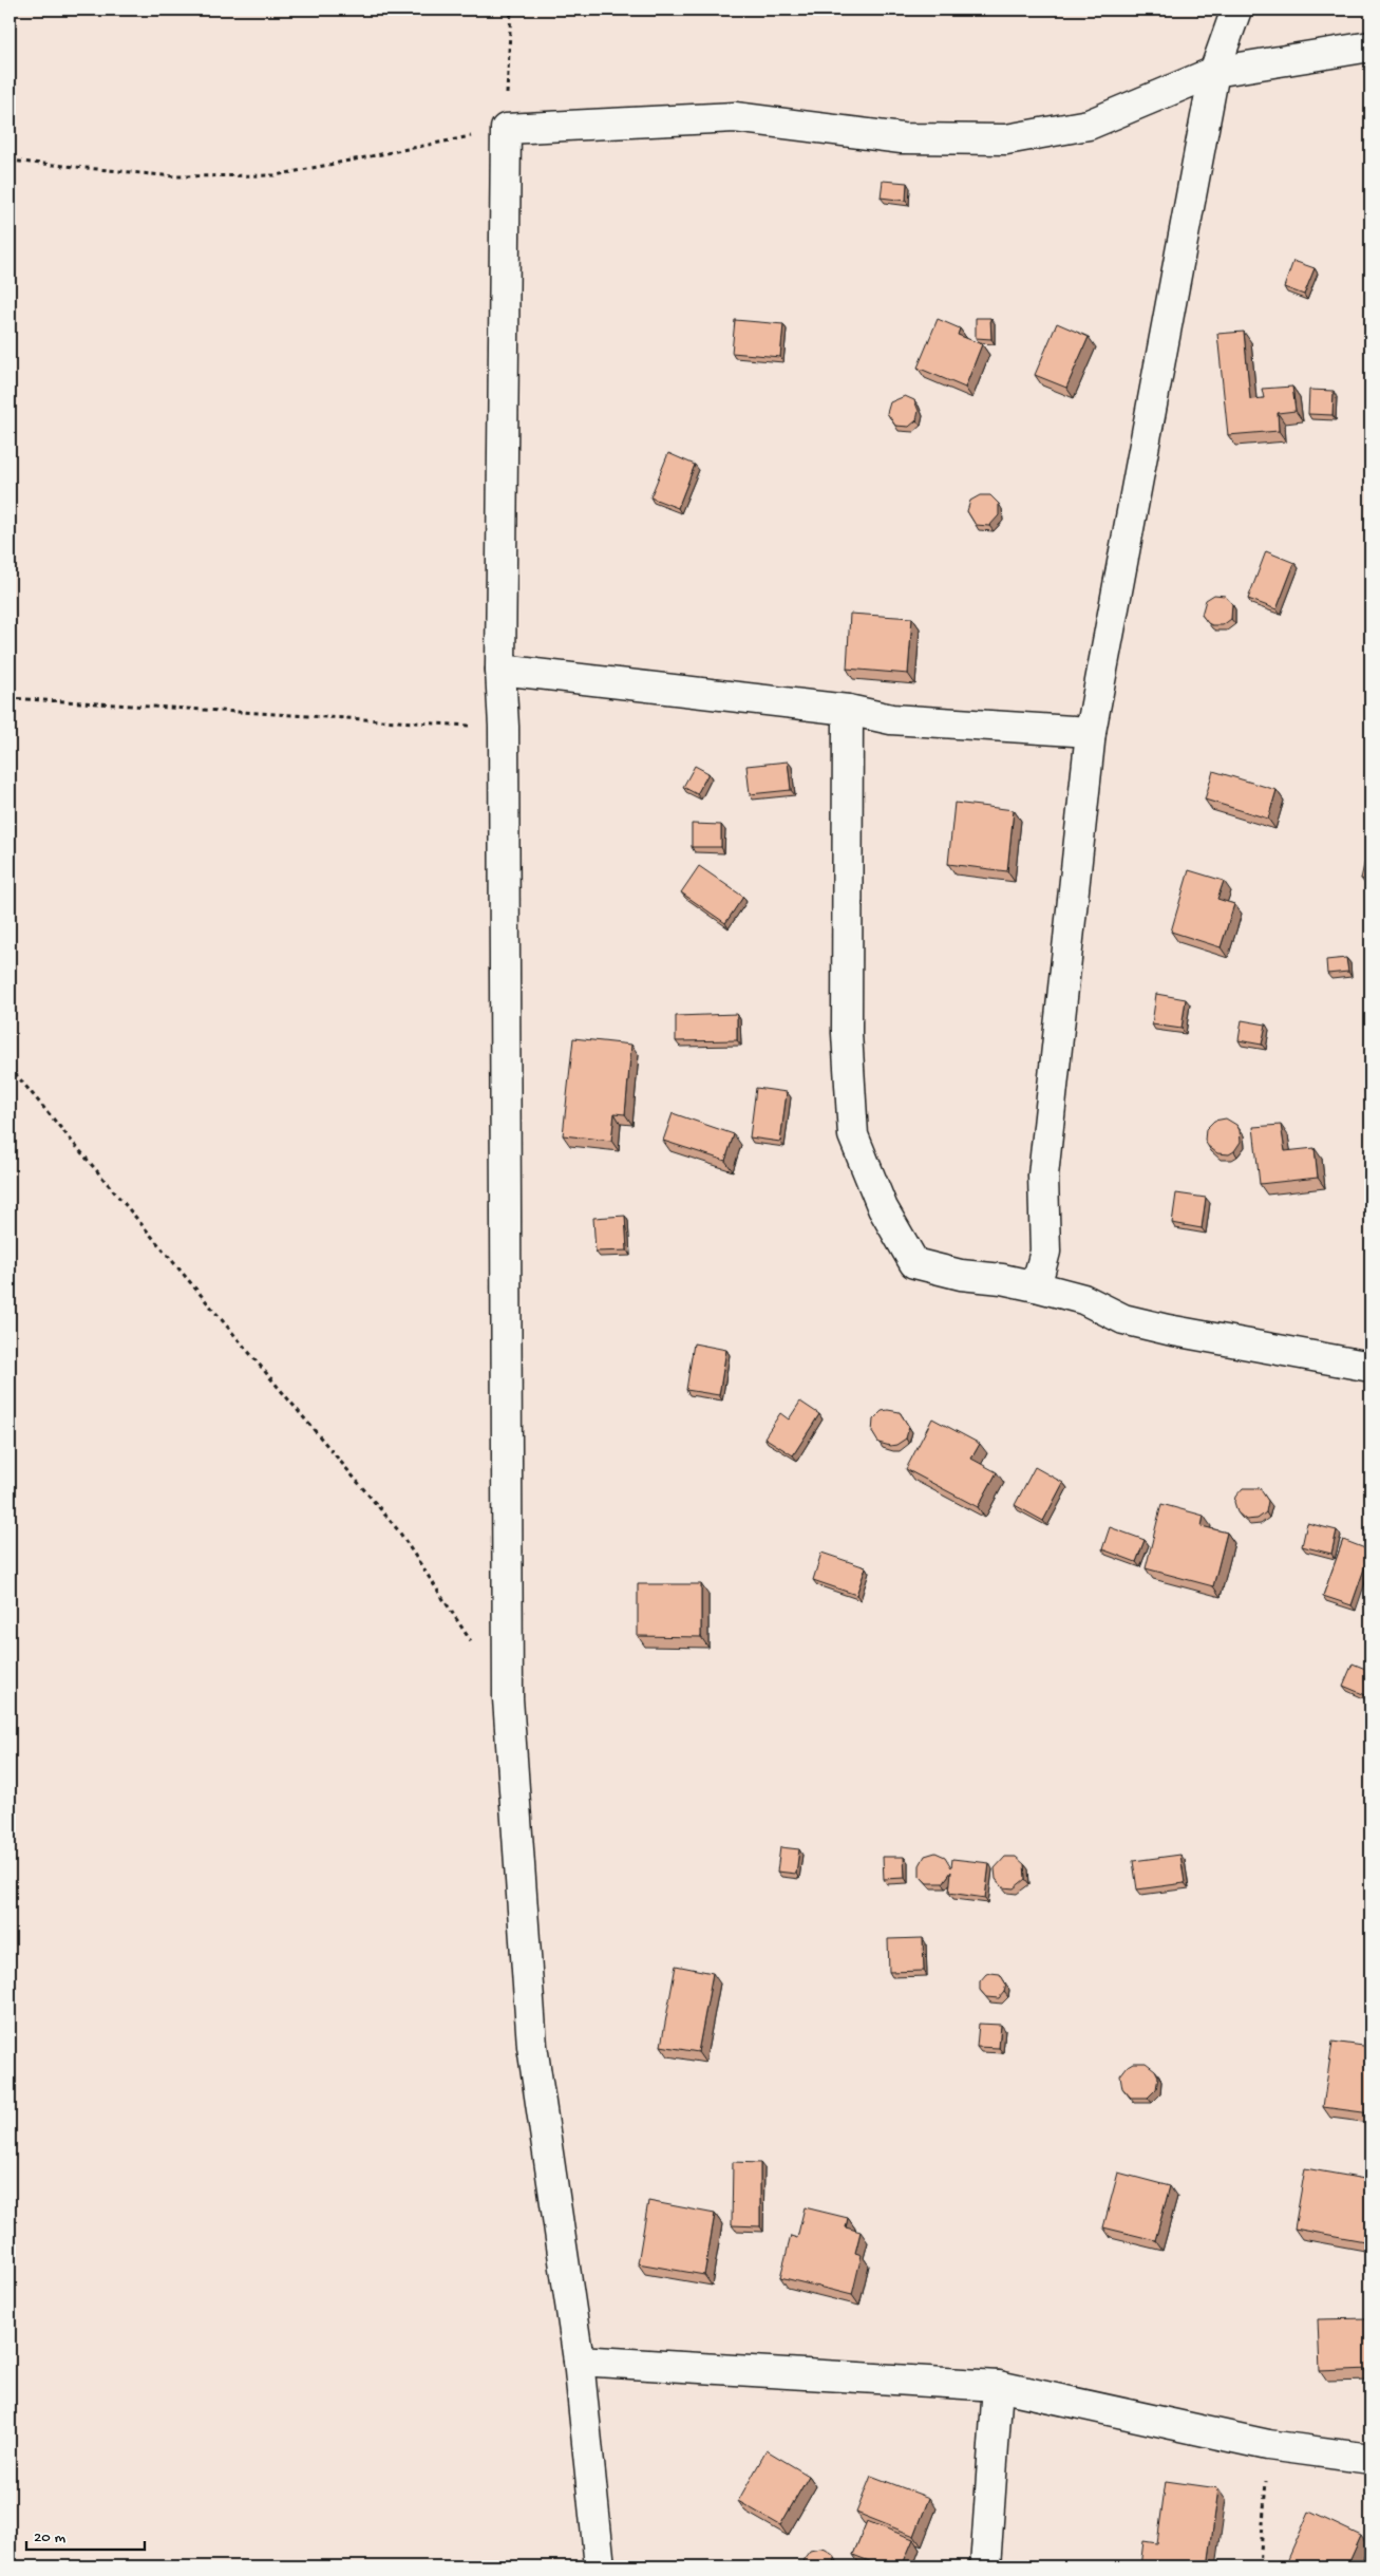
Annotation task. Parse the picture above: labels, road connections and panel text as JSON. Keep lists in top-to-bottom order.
{
  "scale_bar": "20 m"
}
